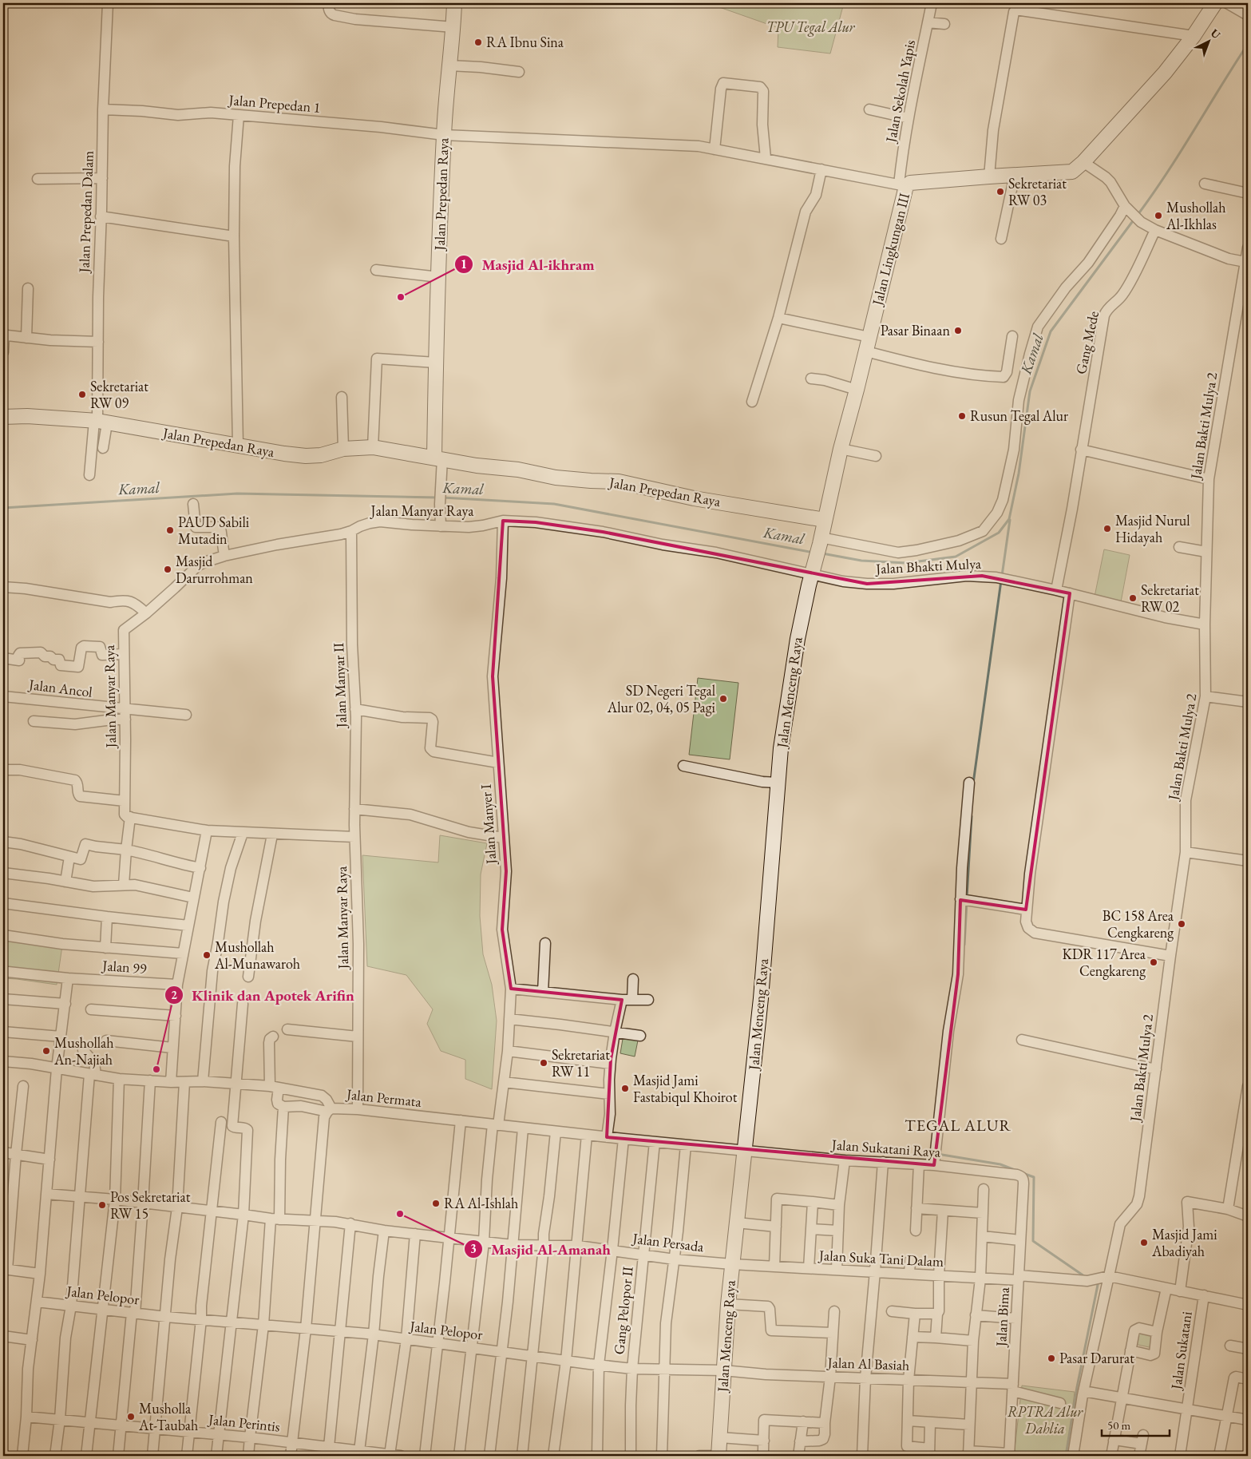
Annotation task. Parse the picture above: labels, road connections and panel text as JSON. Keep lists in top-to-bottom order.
{
  "streets": {
    "street": [
      "Jalan Sekolah Yapis",
      "Jalan Prepedan 1",
      "Jalan Prepedan Raya",
      "Jalan Prepedan Dalam",
      "Jalan Lingkungan III",
      "Gang Mede",
      "Jalan Bakti Mulya 2",
      "Jalan Manyar Raya",
      "Jalan Bhakti Mulya",
      "Jalan Manyar II",
      "Jalan Ancol",
      "Jalan Menceng Raya",
      "Jalan Manyer I",
      "Jalan 99",
      "Jalan Permata",
      "Jalan Sukatani Raya",
      "Jalan Persada",
      "Jalan Suka Tani Dalam",
      "Jalan Pelopor",
      "Gang Pelopor II",
      "Jalan Bima",
      "Jalan Sukatani",
      "Jalan Al Basiah",
      "Jalan Perintis"
    ]
  },
  "crossings": [
    ["Jalan Sekolah Yapis", "Jalan Lingkungan III"],
    ["Jalan Prepedan 1", "Jalan Prepedan Raya"],
    ["Jalan Prepedan 1", "Jalan Prepedan Dalam"],
    ["Jalan Prepedan Raya", "Jalan Prepedan Dalam"],
    ["Jalan Prepedan Raya", "Jalan Lingkungan III"],
    ["Jalan Lingkungan III", "Jalan Manyar Raya"],
    ["Jalan Lingkungan III", "Jalan Bhakti Mulya"],
    ["Jalan Lingkungan III", "Jalan Menceng Raya"],
    ["Gang Mede", "Jalan Bhakti Mulya"],
    ["Jalan Bakti Mulya 2", "Jalan Bhakti Mulya"],
    ["Jalan Bakti Mulya 2", "Jalan Suka Tani Dalam"],
    ["Jalan Bakti Mulya 2", "Jalan Sukatani"],
    ["Jalan Manyar Raya", "Jalan Bhakti Mulya"],
    ["Jalan Manyar Raya", "Jalan Manyar II"],
    ["Jalan Manyar Raya", "Jalan Ancol"],
    ["Jalan Manyar Raya", "Jalan Menceng Raya"],
    ["Jalan Manyar Raya", "Jalan Manyer I"],
    ["Jalan Manyar Raya", "Jalan Permata"],
    ["Jalan Bhakti Mulya", "Jalan Menceng Raya"],
    ["Jalan Menceng Raya", "Jalan Permata"],
    ["Jalan Menceng Raya", "Jalan Sukatani Raya"],
    ["Jalan Menceng Raya", "Jalan Persada"],
    ["Jalan Menceng Raya", "Jalan Suka Tani Dalam"],
    ["Jalan Menceng Raya", "Jalan Pelopor"],
    ["Jalan Menceng Raya", "Jalan Al Basiah"],
    ["Jalan Manyer I", "Jalan Permata"],
    ["Jalan Manyer I", "Jalan Persada"],
    ["Jalan Manyer I", "Jalan Pelopor"],
    ["Jalan Permata", "Jalan Sukatani Raya"],
    ["Jalan Permata", "Gang Pelopor II"],
    ["Jalan Sukatani Raya", "Jalan Bima"],
    ["Jalan Persada", "Jalan Suka Tani Dalam"],
    ["Jalan Persada", "Gang Pelopor II"],
    ["Jalan Suka Tani Dalam", "Jalan Bima"],
    ["Jalan Pelopor", "Gang Pelopor II"],
    ["Jalan Pelopor", "Jalan Al Basiah"],
    ["Jalan Bima", "Jalan Al Basiah"]
  ],
  "districts": ["TEGAL ALUR"],
  "water": ["Kamal"],
  "parks": ["TPU Tegal Alur", "RPTRA Alur Dahlia"],
  "places": [
    "RA Ibnu Sina",
    "Sekretariat RW 03",
    "Mushollah Al-Ikhlas",
    "Masjid Al-ikhram",
    "Pasar Binaan",
    "Sekretariat RW 09",
    "Rusun Tegal Alur",
    "Masjid Nurul Hidayah",
    "PAUD Sabili Mutadin",
    "Masjid Darurrohman",
    "Sekretariat RW 02",
    "SD Negeri Tegal Alur 02, 04, 05 Pagi",
    "BC 158 Area Cengkareng",
    "Mushollah Al-Munawaroh",
    "KDR 117 Area Cengkareng",
    "Mushollah An-Najiah",
    "Sekretariat RW 11",
    "Klinik dan Apotek Arifin",
    "Masjid Jami Fastabiqul Khoirot",
    "RA Al-Ishlah",
    "Pos Sekretariat RW 15",
    "Masjid Al-Amanah",
    "Masjid Jami Abadiyah",
    "Pasar Darurat",
    "Musholla At-Taubah"
  ],
  "scale_bar": "50 m",
  "north": "top right"
}
